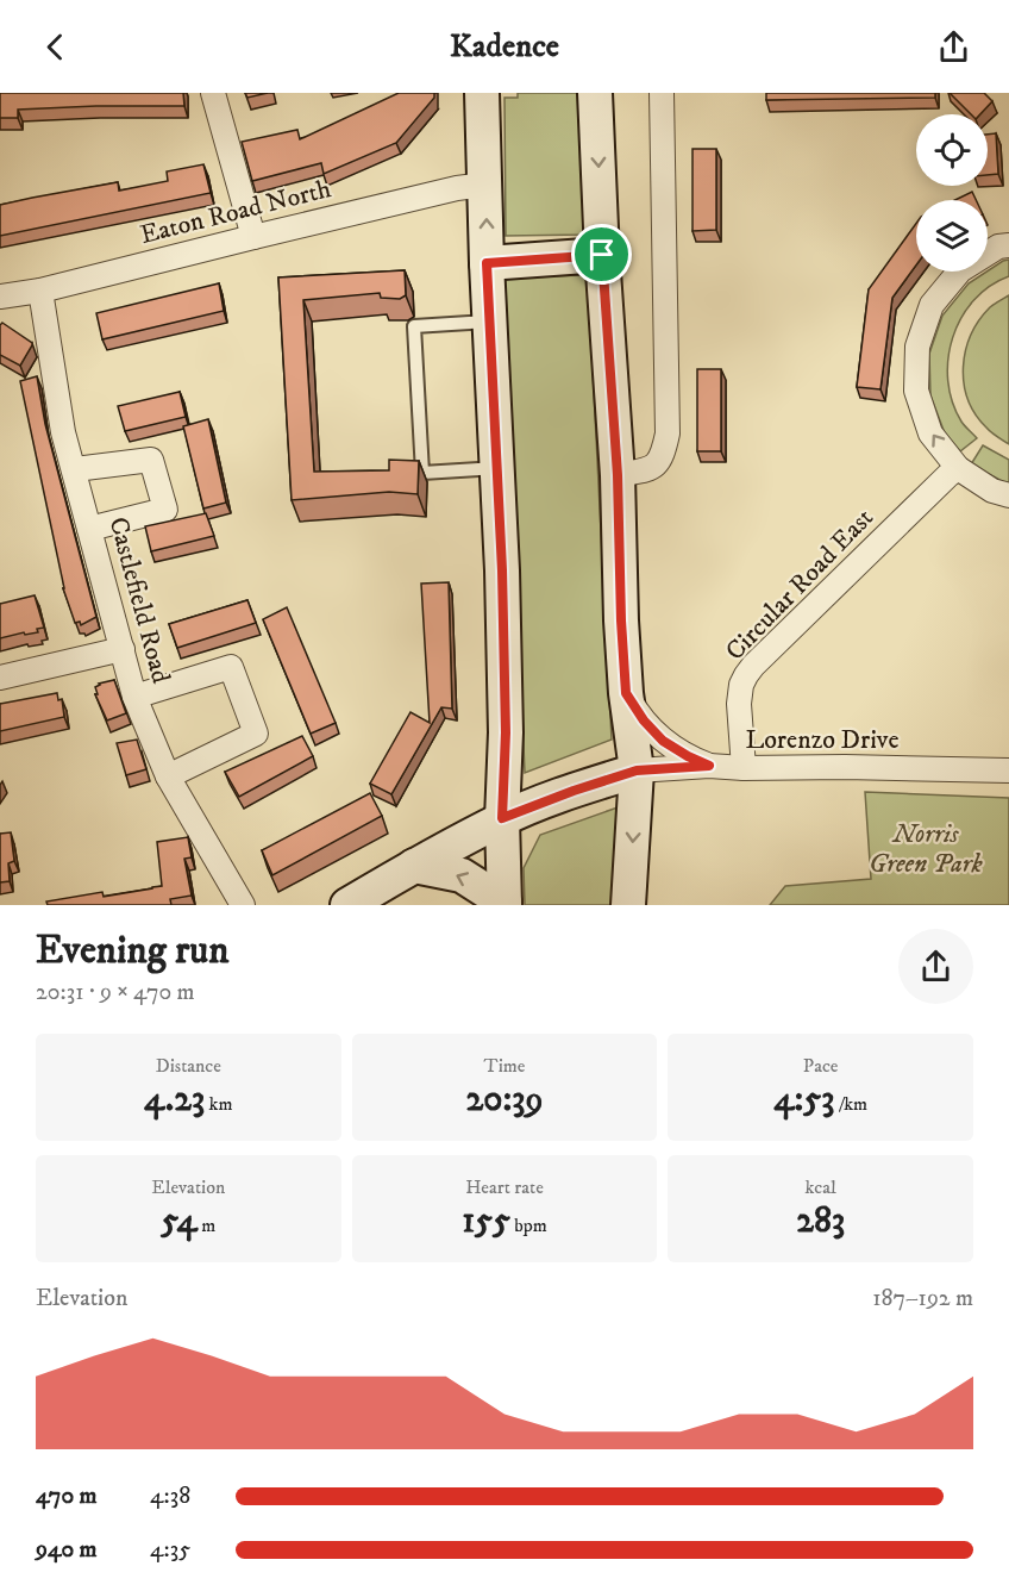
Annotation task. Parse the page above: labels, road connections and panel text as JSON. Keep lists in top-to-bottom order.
{
  "streets": {
    "street": [
      "Eaton Road North",
      "Circular Road East",
      "Castlefield Road",
      "Lorenzo Drive"
    ]
  },
  "crossings": [
    ["Eaton Road North", "Castlefield Road"],
    ["Circular Road East", "Lorenzo Drive"]
  ],
  "parks": ["Norris Green Park"],
  "page": {
    "header": "Kadence",
    "heading": ["Evening run", "20:31 · 9 × 470 m"],
    "stats": [
      ["Distance", "4.23 km"],
      ["Time", "20:39"],
      ["Pace", "4:53 /km"],
      ["Elevation", "54 m"],
      ["Heart rate", "155 bpm"],
      ["kcal", "283"]
    ],
    "chart": ["Elevation", "187–192 m"],
    "list": [
      {
        "name": "470 m",
        "note": "4:38"
      },
      {
        "name": "940 m",
        "note": "4:35"
      }
    ]
  }
}
